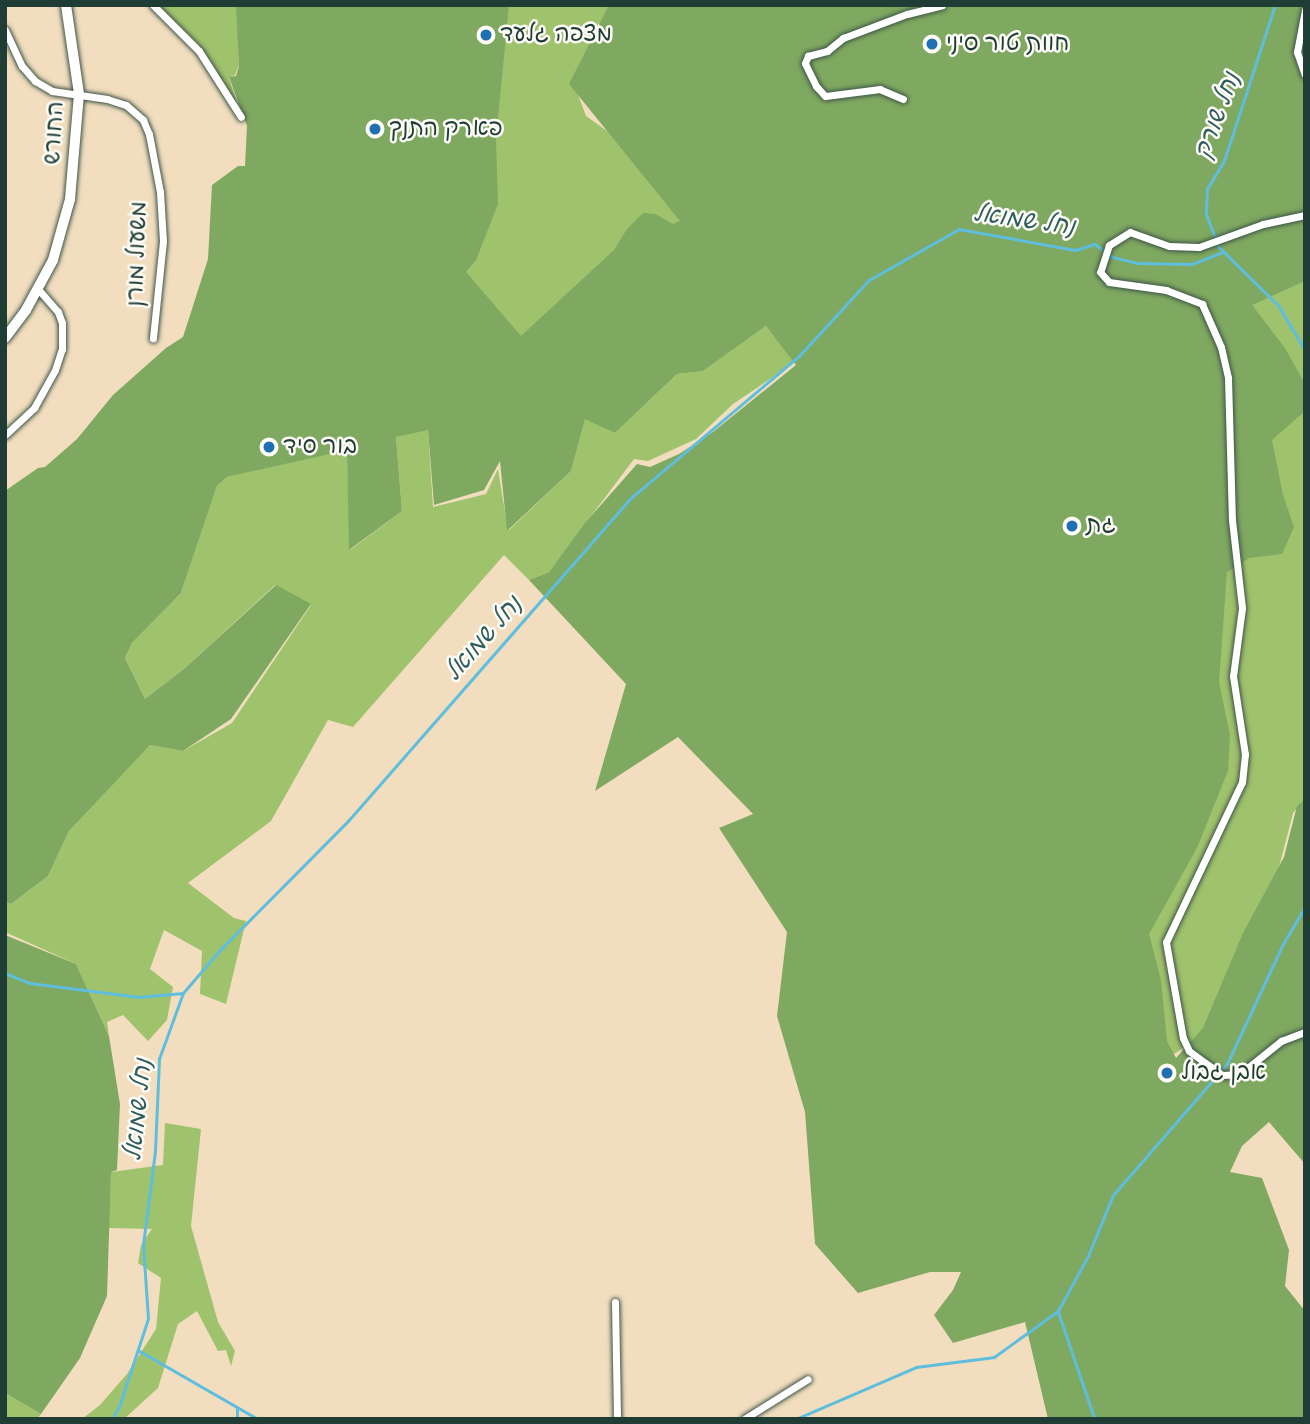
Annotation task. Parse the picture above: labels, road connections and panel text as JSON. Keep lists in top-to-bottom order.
{
  "streets": {
    "street": ["החורש", "משעול מורן"]
  },
  "crossings": [
    ["החורש", "משעול מורן"]
  ],
  "water": ["נחל שורק", "נחל שמואל"],
  "places": [
    "מצפה גלעד",
    "חוות טור סיני",
    "פארק התנך",
    "בור סיד",
    "גת",
    "אבן גבול"
  ]
}
